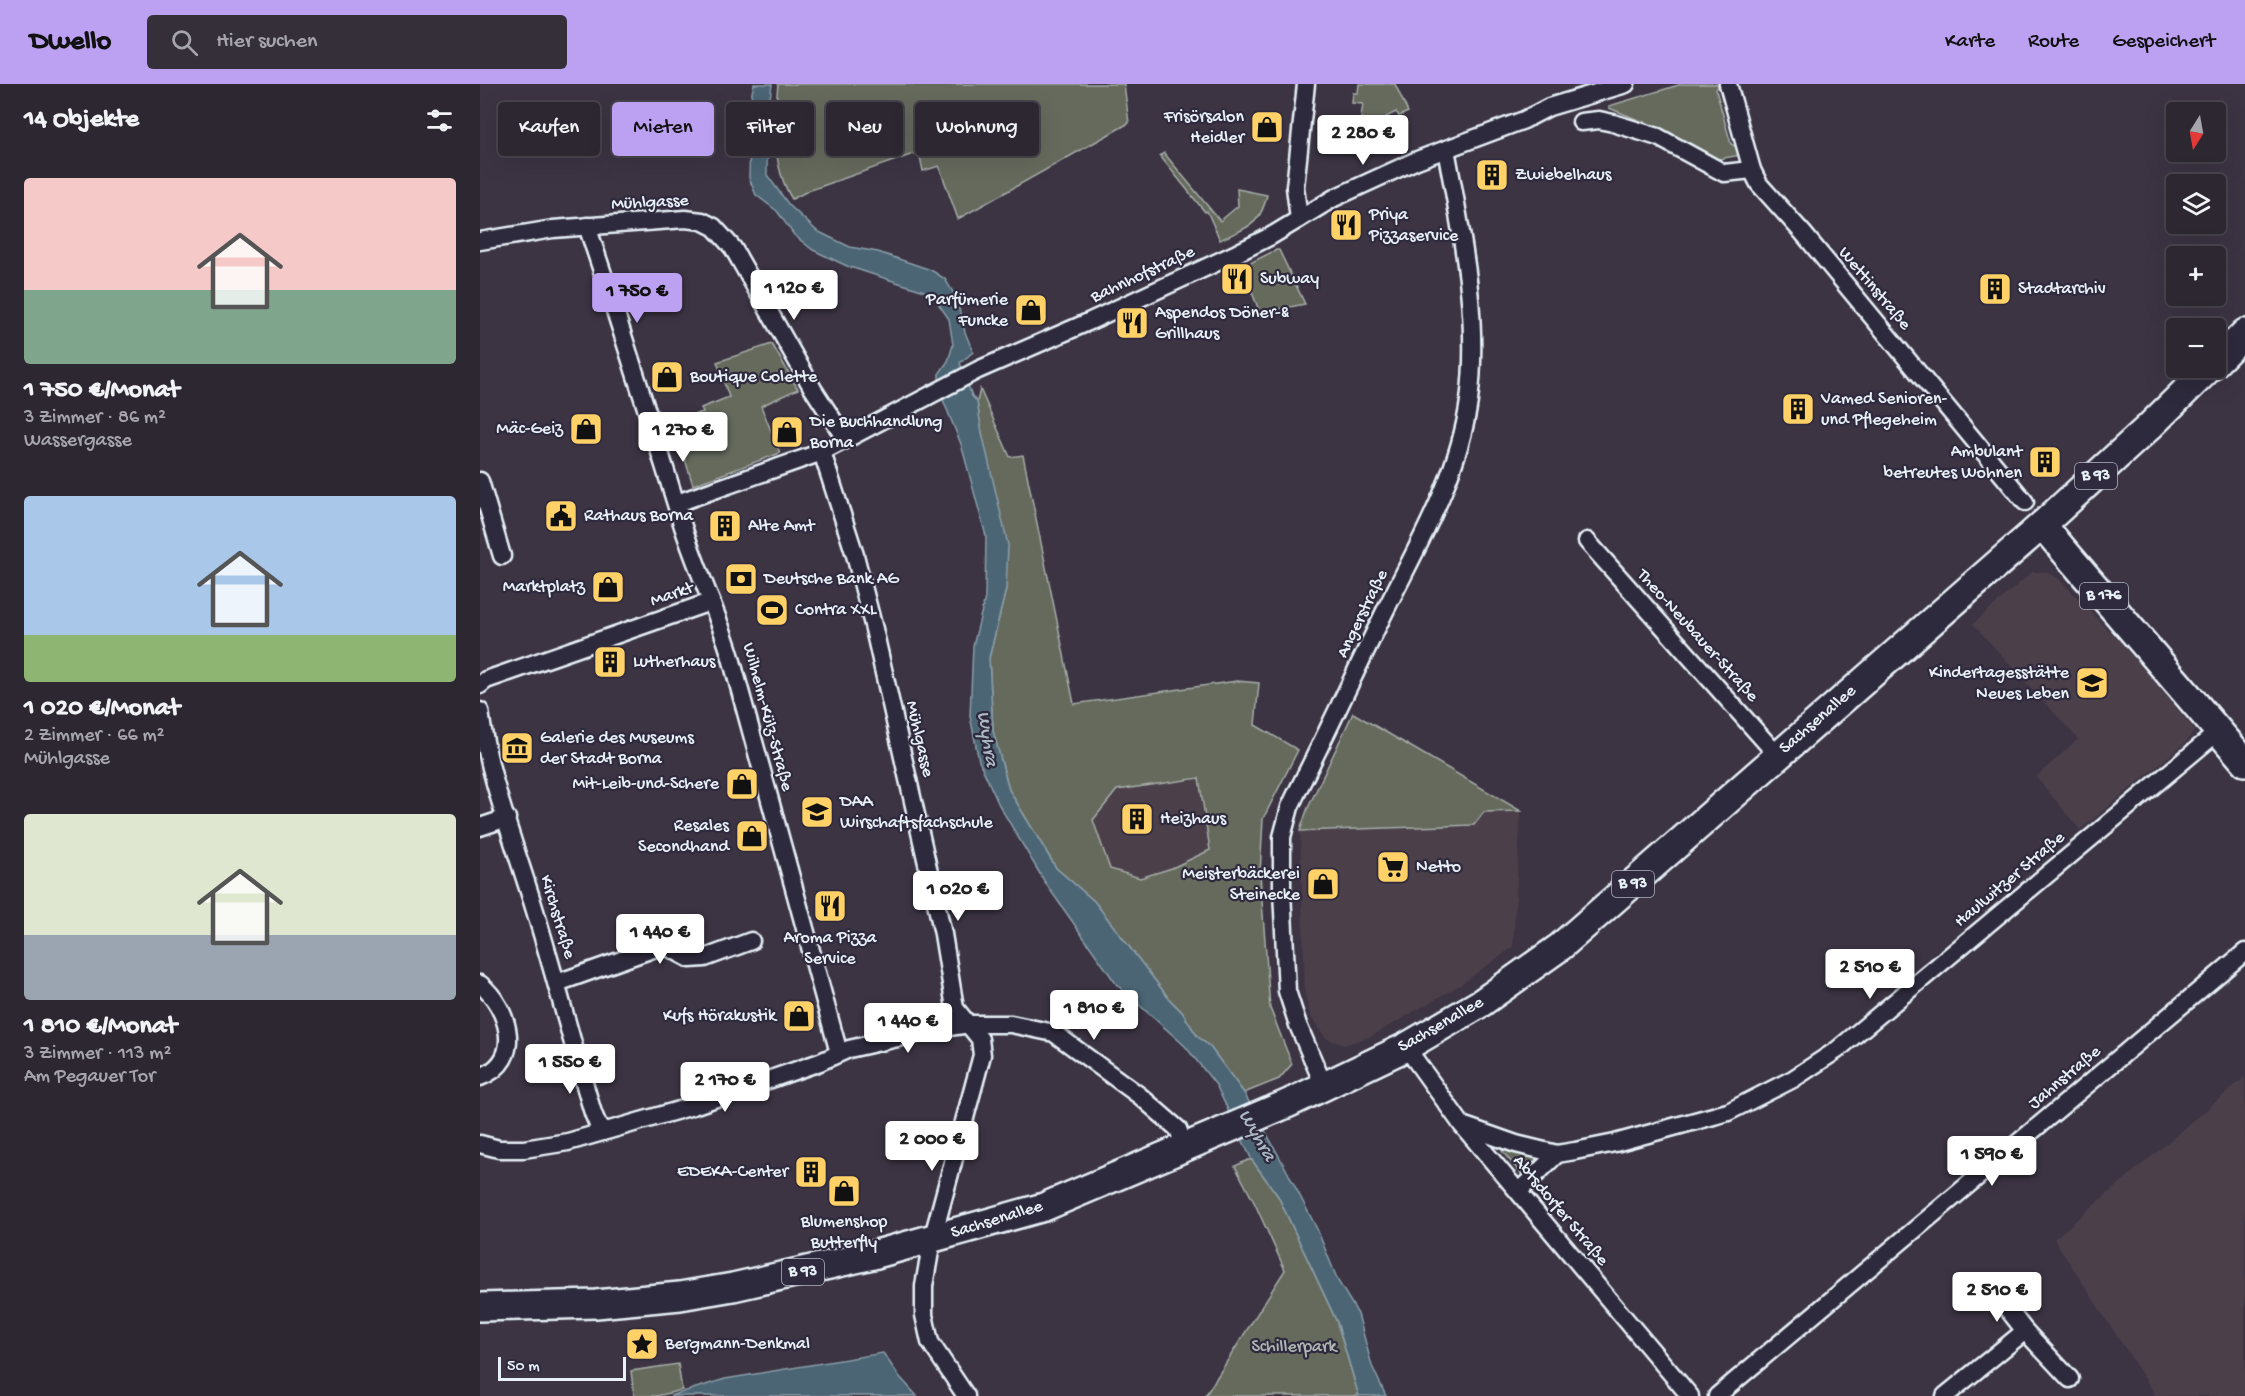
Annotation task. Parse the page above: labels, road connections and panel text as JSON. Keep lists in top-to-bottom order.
{
  "streets": {
    "main road": ["B 93", "B 176", "Sachsenallee"],
    "street": [
      "Mühlgasse",
      "Bahnhofstraße",
      "Wettinstraße",
      "Markt",
      "Angerstraße",
      "Theo-Neubauer-Straße",
      "Wilhelm-Külz-Straße",
      "Haulwitzer Straße",
      "Kirchstraße",
      "Jahnstraße",
      "Abtsdorfer Straße"
    ]
  },
  "crossings": [
    ["Mühlgasse", "Bahnhofstraße"],
    ["Mühlgasse", "Markt"],
    ["Mühlgasse", "Sachsenallee"],
    ["Bahnhofstraße", "Markt"],
    ["Bahnhofstraße", "Angerstraße"],
    ["Markt", "Wilhelm-Külz-Straße"],
    ["B 176", "Sachsenallee"],
    ["B 176", "Haulwitzer Straße"],
    ["Angerstraße", "Sachsenallee"],
    ["Theo-Neubauer-Straße", "Sachsenallee"],
    ["Sachsenallee", "Abtsdorfer Straße"],
    ["Haulwitzer Straße", "Abtsdorfer Straße"]
  ],
  "water": ["Wyhra"],
  "parks": ["Schillerpark"],
  "places": {
    "shop": [
      "Frisörsalon Heidler",
      "Parfümerie Funcke",
      "Boutique Colette",
      "Mäc-Geiz",
      "Die Buchhandlung Borna",
      "Marktplatz",
      "Mit-Leib-und-Schere",
      "Resales Secondhand",
      "Meisterbäckerei Steinecke",
      "Kufs Hörakustik",
      "Blumenshop Butterfly"
    ],
    "building": [
      "Zwiebelhaus",
      "Stadtarchiv",
      "Vamed Senioren- und Pflegeheim",
      "Ambulant betreutes Wohnen",
      "Alte Amt",
      "Lutherhaus",
      "Heizhaus",
      "EDEKA-Center"
    ],
    "restaurant": [
      "Priya Pizzaservice",
      "Subway",
      "Aspendos Döner-& Grillhaus",
      "Aroma Pizza Service"
    ],
    "public building": ["Rathaus Borna"],
    "bank": ["Deutsche Bank AG"],
    "sports": ["Contra XXL"],
    "school or university": ["Kindertagesstätte Neues Leben", "DAA Wirschaftsfachschule"],
    "museum": ["Galerie des Museums der Stadt Borna"],
    "supermarket": ["Netto"],
    "place": ["Bergmann-Denkmal"]
  },
  "scale_bar": "50 m",
  "north": "bottom",
  "page": {
    "header": "Dwello",
    "search": "Hier suchen",
    "nav": ["Karte", "Route", "Gespeichert"],
    "heading": "14 Objekte",
    "map_buttons": ["+", "−"],
    "chip": [
      "Kaufen",
      "Mieten",
      "Filter",
      "Neu",
      "Wohnung"
    ],
    "price": [
      "2 280 €",
      "1 120 €",
      "1 750 €",
      "1 270 €",
      "1 020 €",
      "1 440 €",
      "2 510 €",
      "1 810 €",
      "1 440 €",
      "1 550 €",
      "2 170 €",
      "2 000 €",
      "1 590 €",
      "2 510 €"
    ],
    "list": [
      {
        "name": "1 750 €/Monat",
        "note": "3 Zimmer · 86 m² · Wassergasse"
      },
      {
        "name": "1 020 €/Monat",
        "note": "2 Zimmer · 66 m² · Mühlgasse"
      },
      {
        "name": "1 810 €/Monat",
        "note": "3 Zimmer · 113 m² · Am Pegauer Tor"
      }
    ],
    "scale": "50 m"
  }
}
